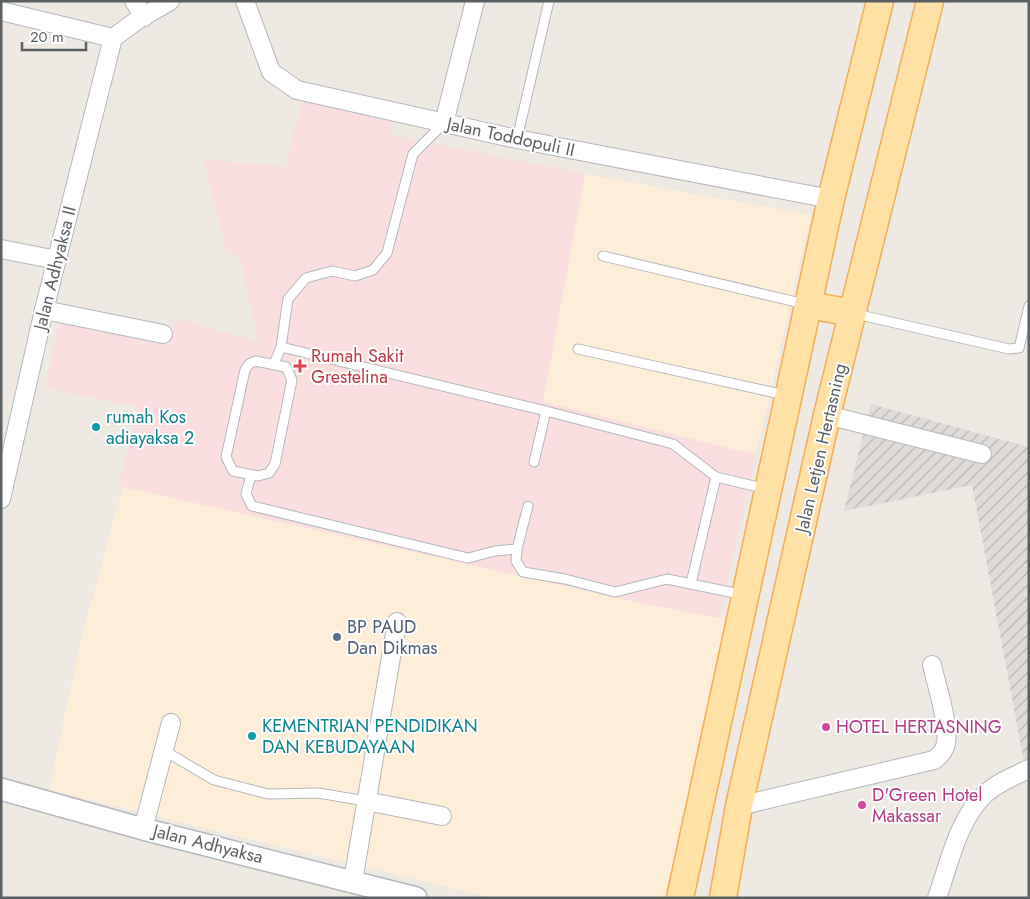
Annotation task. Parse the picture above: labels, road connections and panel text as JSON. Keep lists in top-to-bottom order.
{
  "streets": {
    "main road": ["Jalan Letjen Hertasning"],
    "street": ["Jalan Toddopuli II", "Jalan Adhyaksa II", "Jalan Adhyaksa"]
  },
  "places": {
    "health": ["Rumah Sakit Grestelina"],
    "other": [
      "rumah Kos adiayaksa 2",
      "BP PAUD Dan Dikmas",
      "HOTEL HERTASNING",
      "KEMENTRIAN PENDIDIKAN DAN KEBUDAYAAN",
      "D'Green Hotel Makassar"
    ]
  },
  "scale_bar": "20 m"
}
